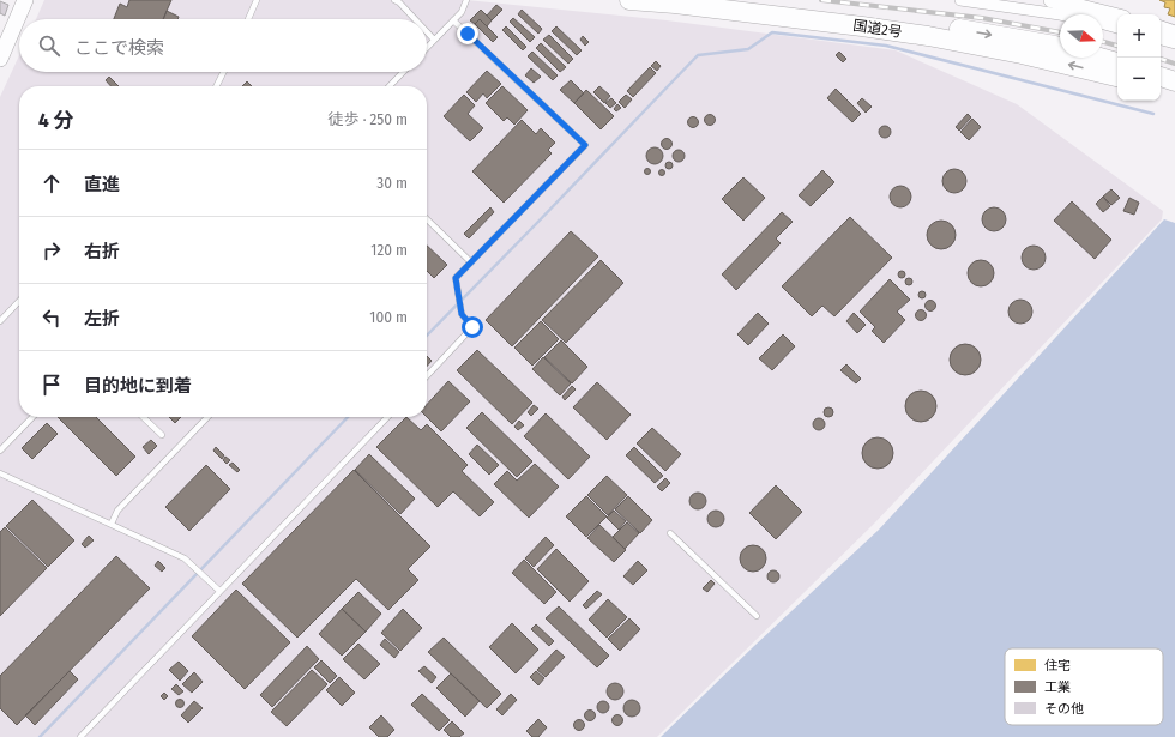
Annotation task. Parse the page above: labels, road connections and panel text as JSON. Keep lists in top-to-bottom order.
{
  "streets": {
    "highway": ["国道2号"]
  },
  "legend": ["住宅", "工業", "その他"],
  "north": "right",
  "page": {
    "map_buttons": ["+", "−"],
    "search": "ここで検索",
    "heading": ["4 分", "徒歩 · 250 m"],
    "list": [
      ["直進", "30 m"],
      ["右折", "120 m"],
      ["左折", "100 m"],
      "目的地に到着"
    ]
  }
}
